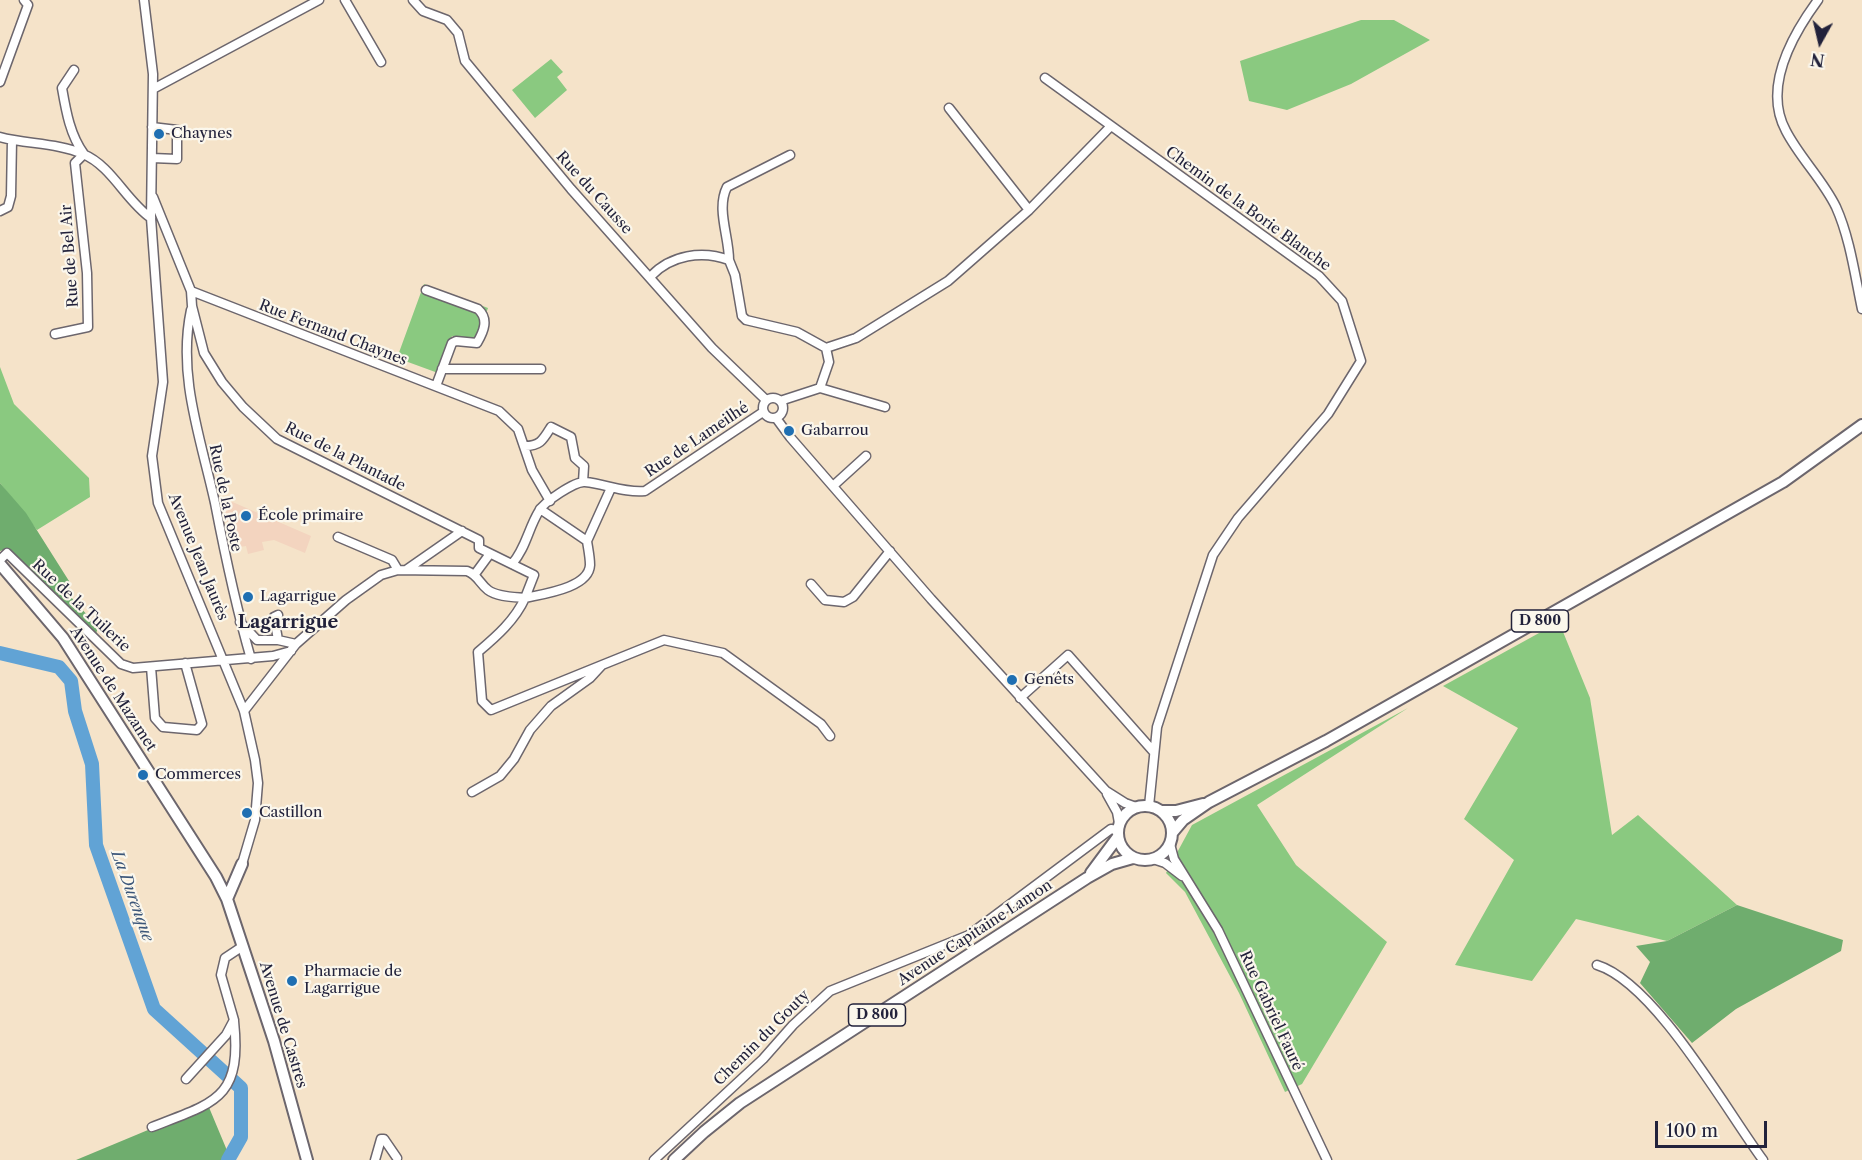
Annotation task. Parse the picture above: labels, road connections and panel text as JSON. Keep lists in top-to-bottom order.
{
  "streets": {
    "main road": [
      "Avenue Jean Jaurès",
      "D 800",
      "Avenue de Mazamet",
      "Avenue Capitaine Lamon",
      "Avenue de Castres"
    ],
    "street": [
      "Rue du Causse",
      "Chemin de la Borie Blanche",
      "Rue de Bel Air",
      "Rue Fernand Chaynes",
      "Rue de Lameilhé",
      "Rue de la Plantade",
      "Rue de la Poste",
      "Rue de la Tuilerie",
      "Rue Gabriel Fauré",
      "Chemin du Gouty"
    ]
  },
  "crossings": [
    ["Rue du Causse", "Rue de Lameilhé"],
    ["Chemin de la Borie Blanche", "D 800"],
    ["Chemin de la Borie Blanche", "Avenue Capitaine Lamon"],
    ["Chemin de la Borie Blanche", "Rue Gabriel Fauré"],
    ["Chemin de la Borie Blanche", "Chemin du Gouty"],
    ["Rue Fernand Chaynes", "Rue de la Plantade"],
    ["Rue de la Plantade", "Rue de la Poste"],
    ["Rue de la Poste", "Rue de la Tuilerie"],
    ["Avenue Jean Jaurès", "Rue de la Tuilerie"],
    ["Avenue Jean Jaurès", "Avenue de Mazamet"],
    ["Avenue Jean Jaurès", "Avenue de Castres"],
    ["Rue de la Tuilerie", "Avenue de Mazamet"],
    ["D 800", "Avenue Capitaine Lamon"],
    ["D 800", "Rue Gabriel Fauré"],
    ["D 800", "Chemin du Gouty"],
    ["Avenue de Mazamet", "Avenue de Castres"],
    ["Avenue Capitaine Lamon", "Rue Gabriel Fauré"],
    ["Avenue Capitaine Lamon", "Chemin du Gouty"],
    ["Rue Gabriel Fauré", "Chemin du Gouty"]
  ],
  "districts": ["Lagarrigue"],
  "water": ["La Durenque"],
  "places": [
    "Chaynes",
    "Gabarrou",
    "École primaire",
    "Lagarrigue",
    "Genêts",
    "Commerces",
    "Castillon",
    "Pharmacie de Lagarrigue"
  ],
  "scale_bar": "100 m",
  "north": "bottom"
}
